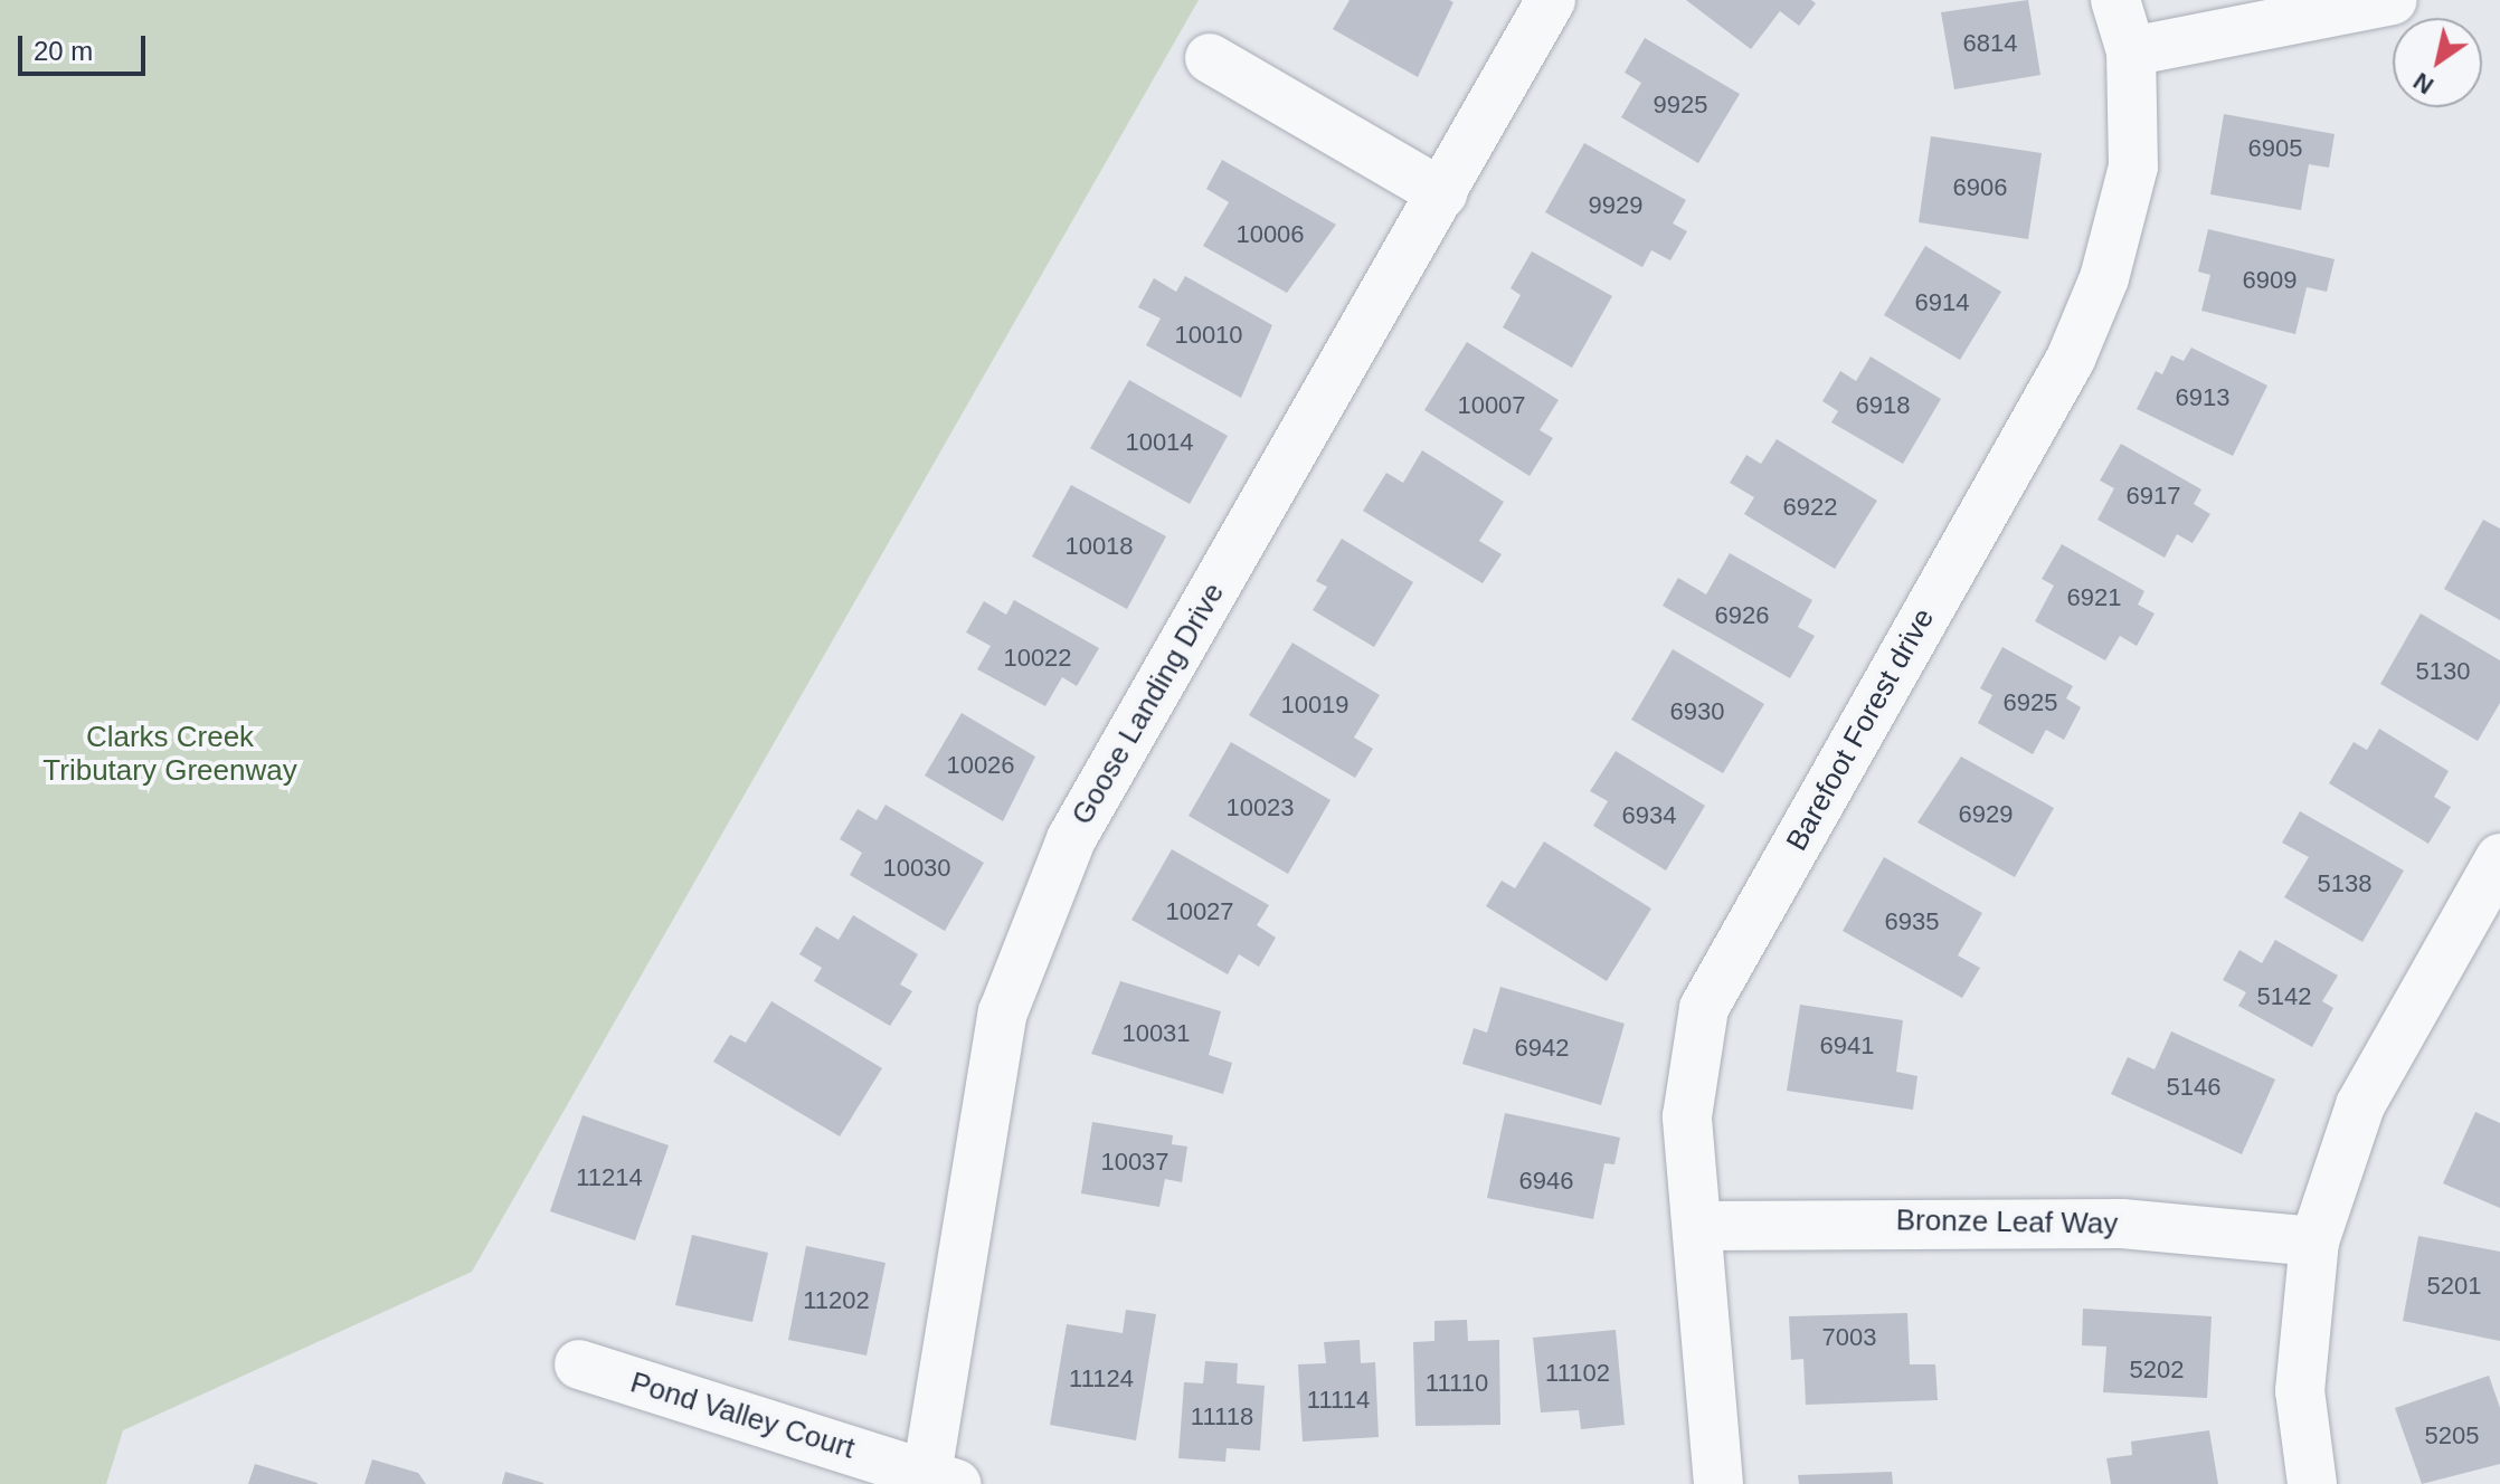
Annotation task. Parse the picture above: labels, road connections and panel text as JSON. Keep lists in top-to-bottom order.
{
  "streets": {
    "street": [
      "Goose Landing Drive",
      "Barefoot Forest drive",
      "Bronze Leaf Way",
      "Pond Valley Court"
    ]
  },
  "crossings": [
    ["Goose Landing Drive", "Pond Valley Court"],
    ["Barefoot Forest drive", "Bronze Leaf Way"]
  ],
  "parks": ["Clarks Creek Tributary Greenway"],
  "house_numbers": [
    "6814",
    "9925",
    "6905",
    "6906",
    "9929",
    "10006",
    "6909",
    "6914",
    "10010",
    "6913",
    "10007",
    "6918",
    "10014",
    "6917",
    "6922",
    "10018",
    "6921",
    "6926",
    "10022",
    "5130",
    "6925",
    "10019",
    "6930",
    "10026",
    "10023",
    "6929",
    "6934",
    "10030",
    "5138",
    "10027",
    "6935",
    "5142",
    "10031",
    "6941",
    "6942",
    "5146",
    "10037",
    "11214",
    "6946",
    "5201",
    "11202",
    "7003",
    "5202",
    "11102",
    "11124",
    "11110",
    "11114",
    "11118",
    "5205"
  ],
  "scale_bar": "20 m",
  "north": "bottom left"
}
